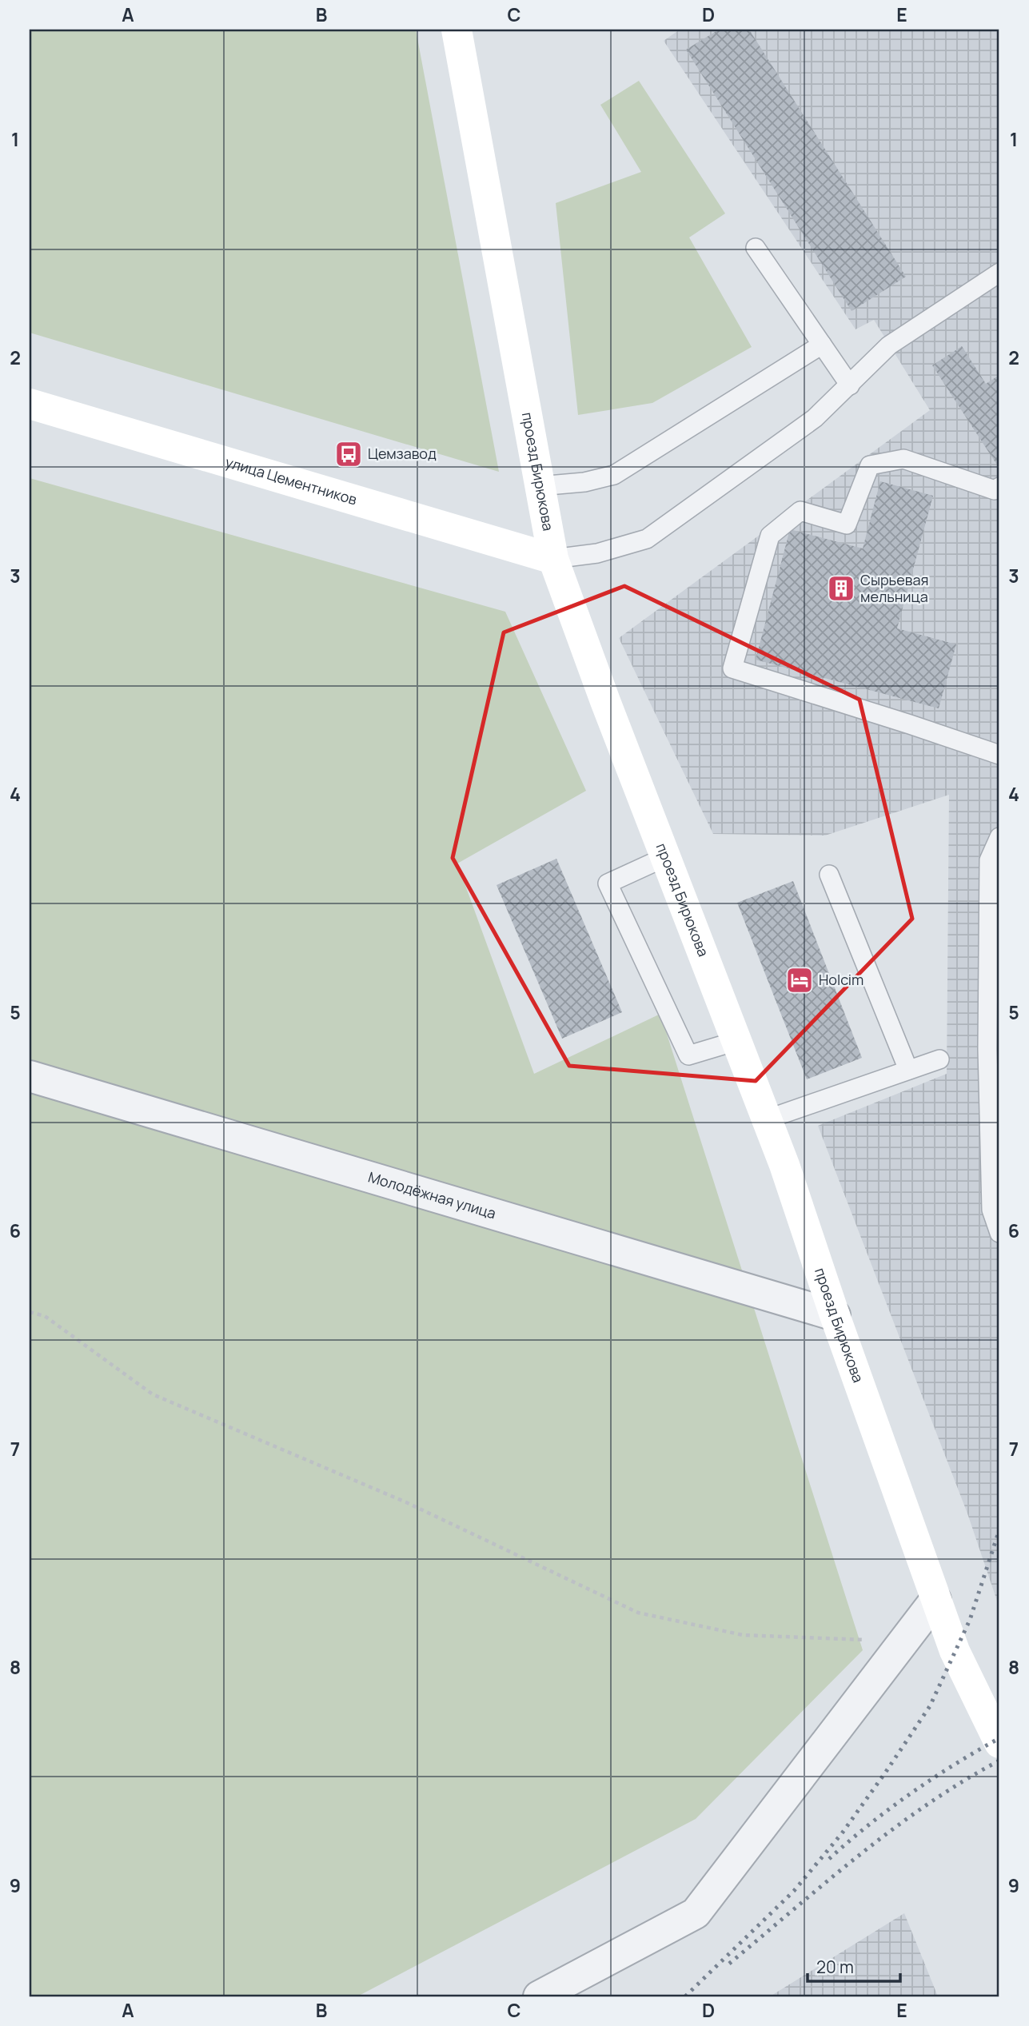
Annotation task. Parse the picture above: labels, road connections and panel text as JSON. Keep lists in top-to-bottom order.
{
  "streets": {
    "street": ["проезд Бирюкова", "улица Цементников", "Молодёжная улица"]
  },
  "crossings": [
    ["проезд Бирюкова", "улица Цементников"],
    ["проезд Бирюкова", "Молодёжная улица"]
  ],
  "places": {
    "bus stop": ["Цемзавод"],
    "building": ["Сырьевая мельница"],
    "hotel": ["Holcim"]
  },
  "scale_bar": "20 m",
  "grid": {
    "columns": [
      "A",
      "B",
      "C",
      "D",
      "E"
    ],
    "rows": [
      "1",
      "2",
      "3",
      "4",
      "5",
      "6",
      "7",
      "8",
      "9"
    ]
  }
}
